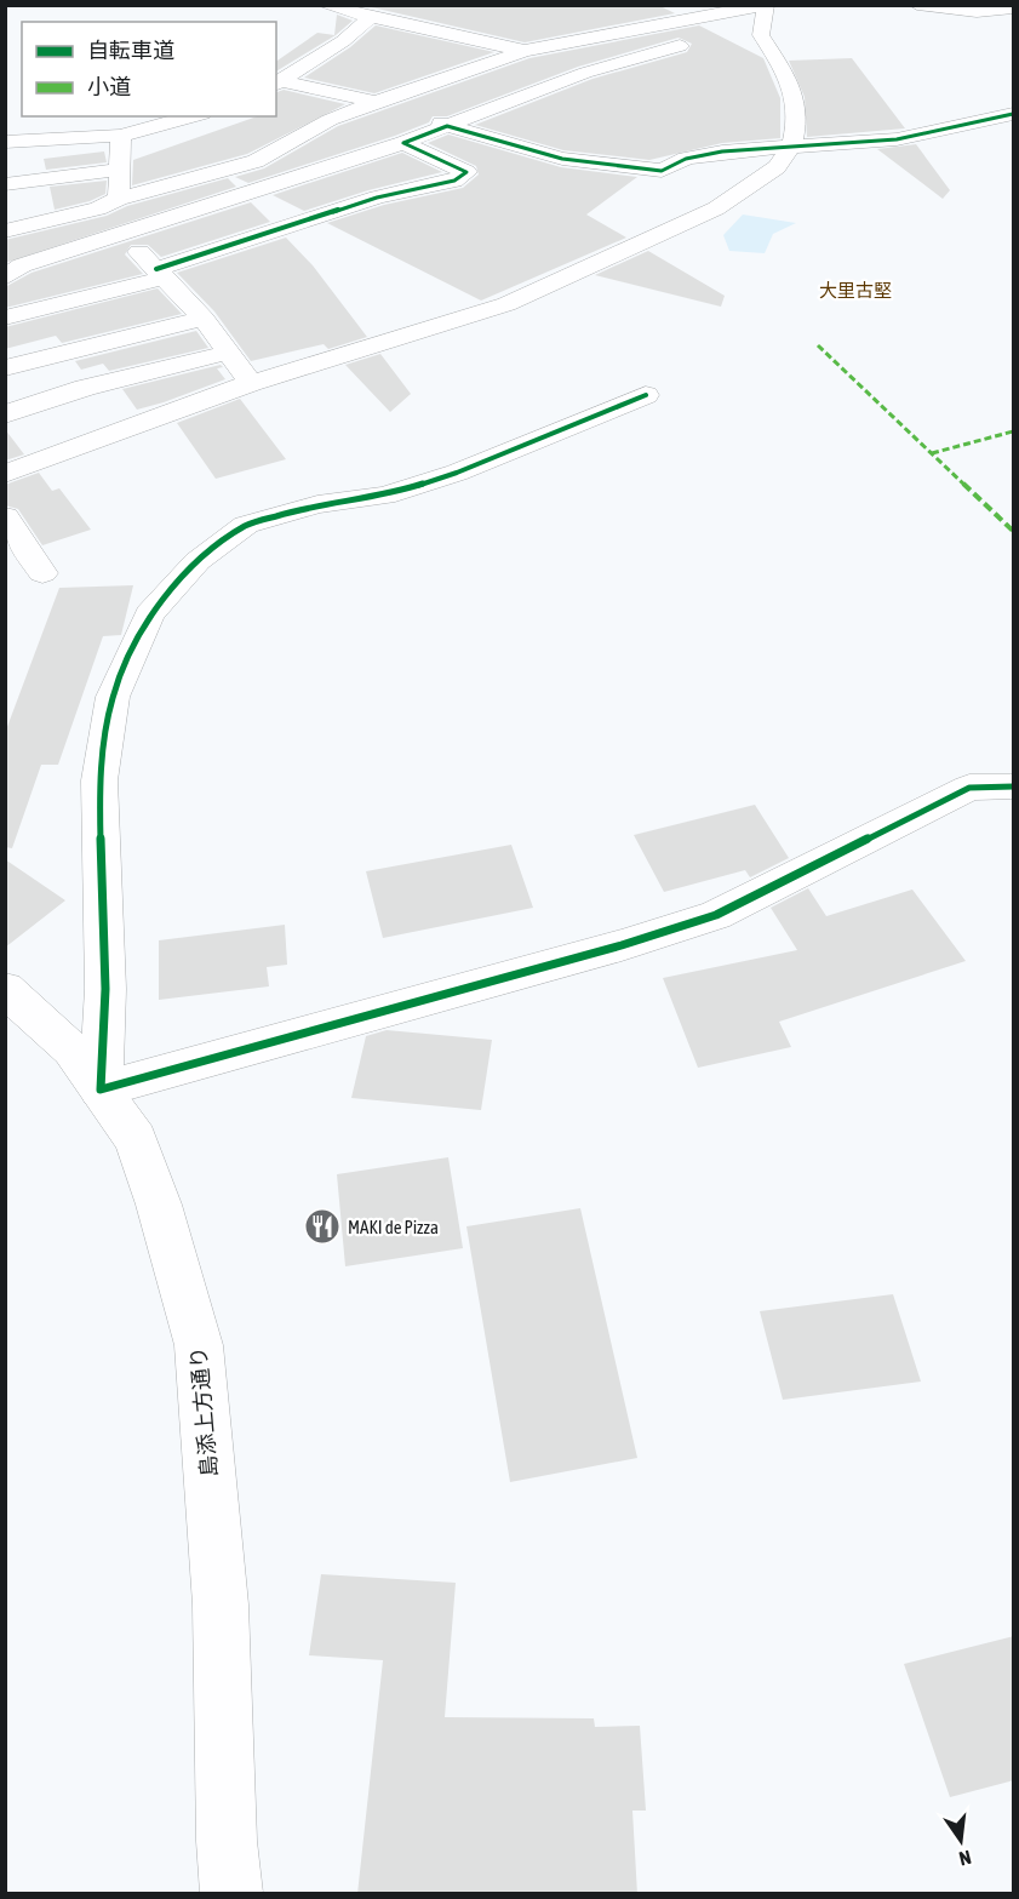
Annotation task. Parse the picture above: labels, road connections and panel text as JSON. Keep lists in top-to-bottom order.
{
  "streets": {
    "street": ["島添上方通り"]
  },
  "districts": ["大里古堅"],
  "places": {
    "restaurant": ["MAKI de Pizza"]
  },
  "legend": ["自転車道", "小道"],
  "north": "bottom"
}
